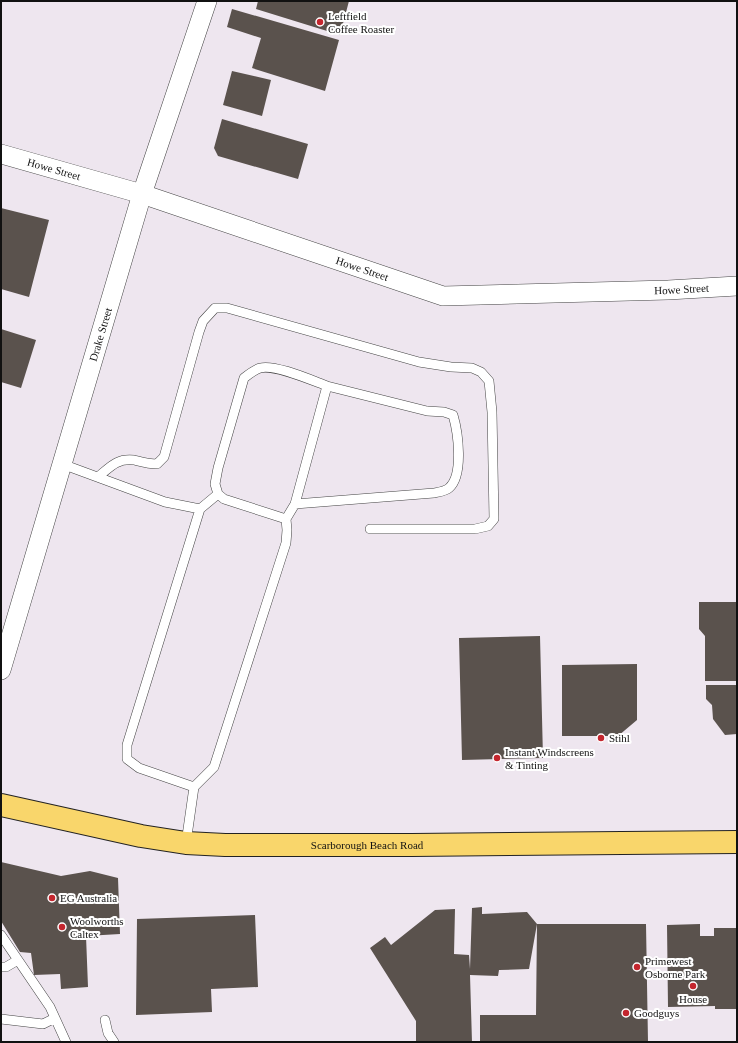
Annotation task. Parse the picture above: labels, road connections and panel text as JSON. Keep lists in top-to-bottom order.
{
  "streets": {
    "main road": ["Scarborough Beach Road"],
    "street": ["Howe Street", "Drake Street"]
  },
  "crossings": [
    ["Howe Street", "Drake Street"]
  ],
  "places": [
    "Leftfield Coffee Roaster",
    "Stihl",
    "Instant Windscreens & Tinting",
    "EG Australia",
    "Woolworths Caltex",
    "Primewest Osborne Park",
    "House",
    "Goodguys"
  ]
}
